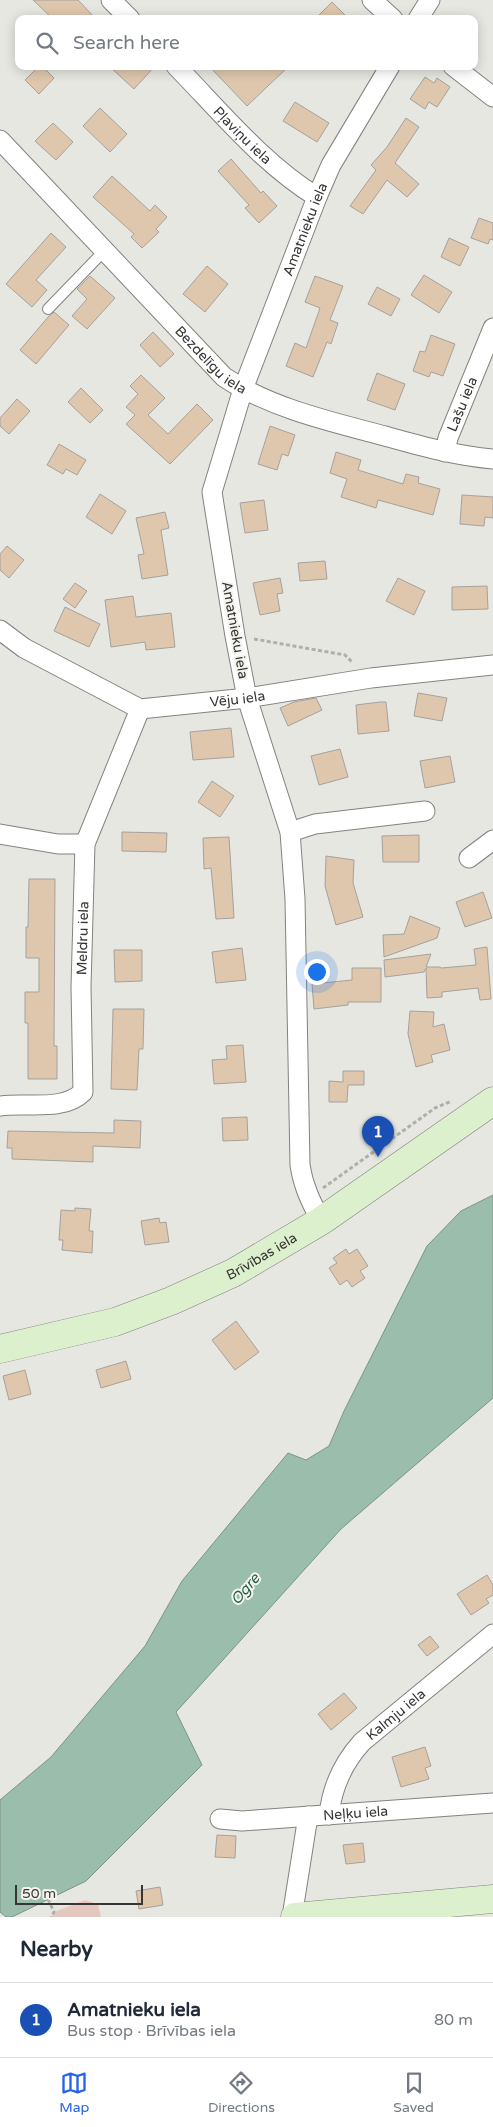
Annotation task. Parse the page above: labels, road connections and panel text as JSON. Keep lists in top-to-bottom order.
{
  "streets": {
    "main road": ["Brīvības iela"],
    "street": [
      "Pļaviņu iela",
      "Amatnieku iela",
      "Bezdelīgu iela",
      "Lašu iela",
      "Vēju iela",
      "Meldru iela",
      "Kalmju iela",
      "Neļķu iela"
    ]
  },
  "crossings": [
    ["Pļaviņu iela", "Amatnieku iela"],
    ["Amatnieku iela", "Bezdelīgu iela"],
    ["Amatnieku iela", "Vēju iela"],
    ["Amatnieku iela", "Brīvības iela"],
    ["Bezdelīgu iela", "Lašu iela"],
    ["Vēju iela", "Meldru iela"],
    ["Kalmju iela", "Neļķu iela"]
  ],
  "water": ["Ogre"],
  "scale_bar": "50 m",
  "page": {
    "search": "Search here",
    "pins": "1",
    "scale": "50 m",
    "heading": "Nearby",
    "list": [
      {
        "mark": "1",
        "name": "Amatnieku iela",
        "note": "Bus stop · Brīvības iela",
        "value": "80 m"
      }
    ],
    "nav": ["Map", "Directions", "Saved"]
  }
}
